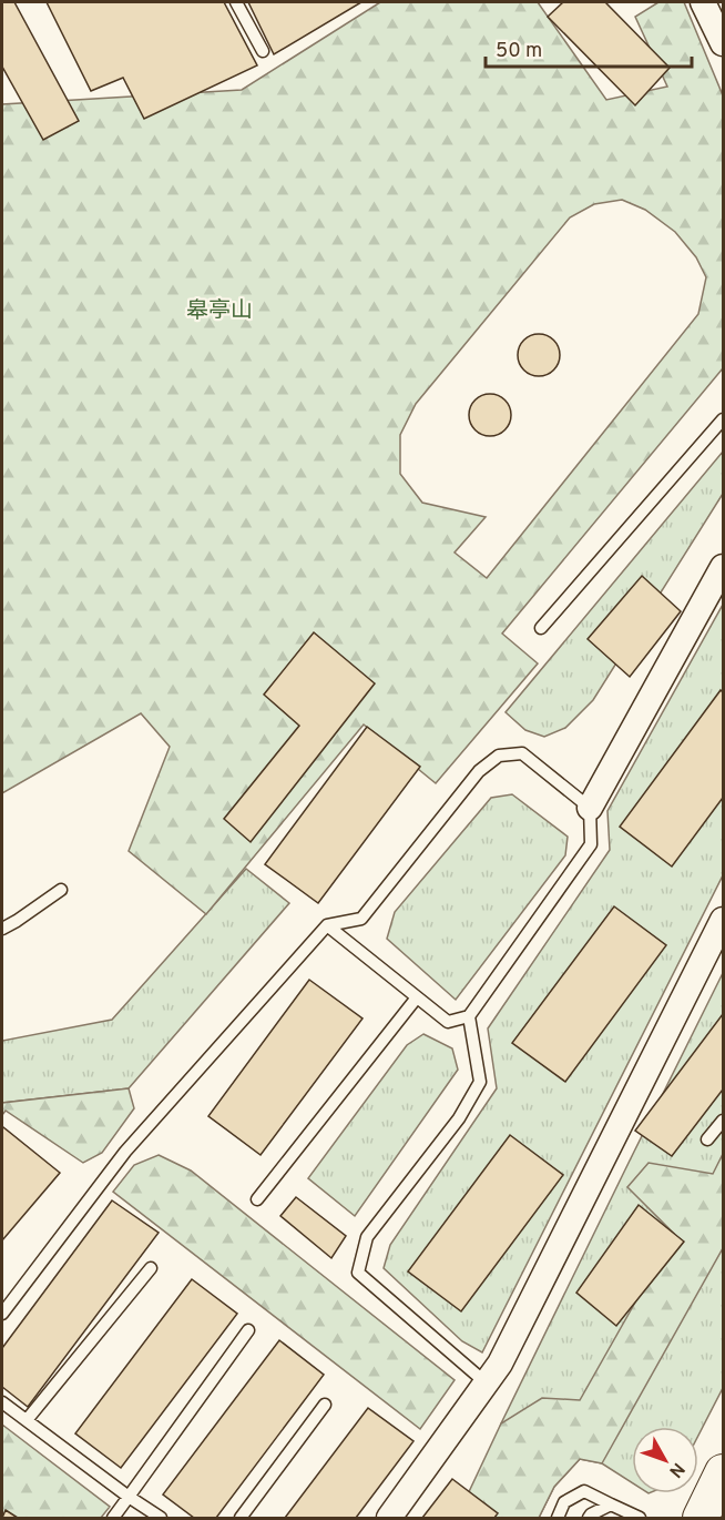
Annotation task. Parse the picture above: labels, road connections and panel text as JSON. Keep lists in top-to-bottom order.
{
  "parks": ["皋亭山"],
  "scale_bar": "50 m",
  "north": "bottom right"
}
